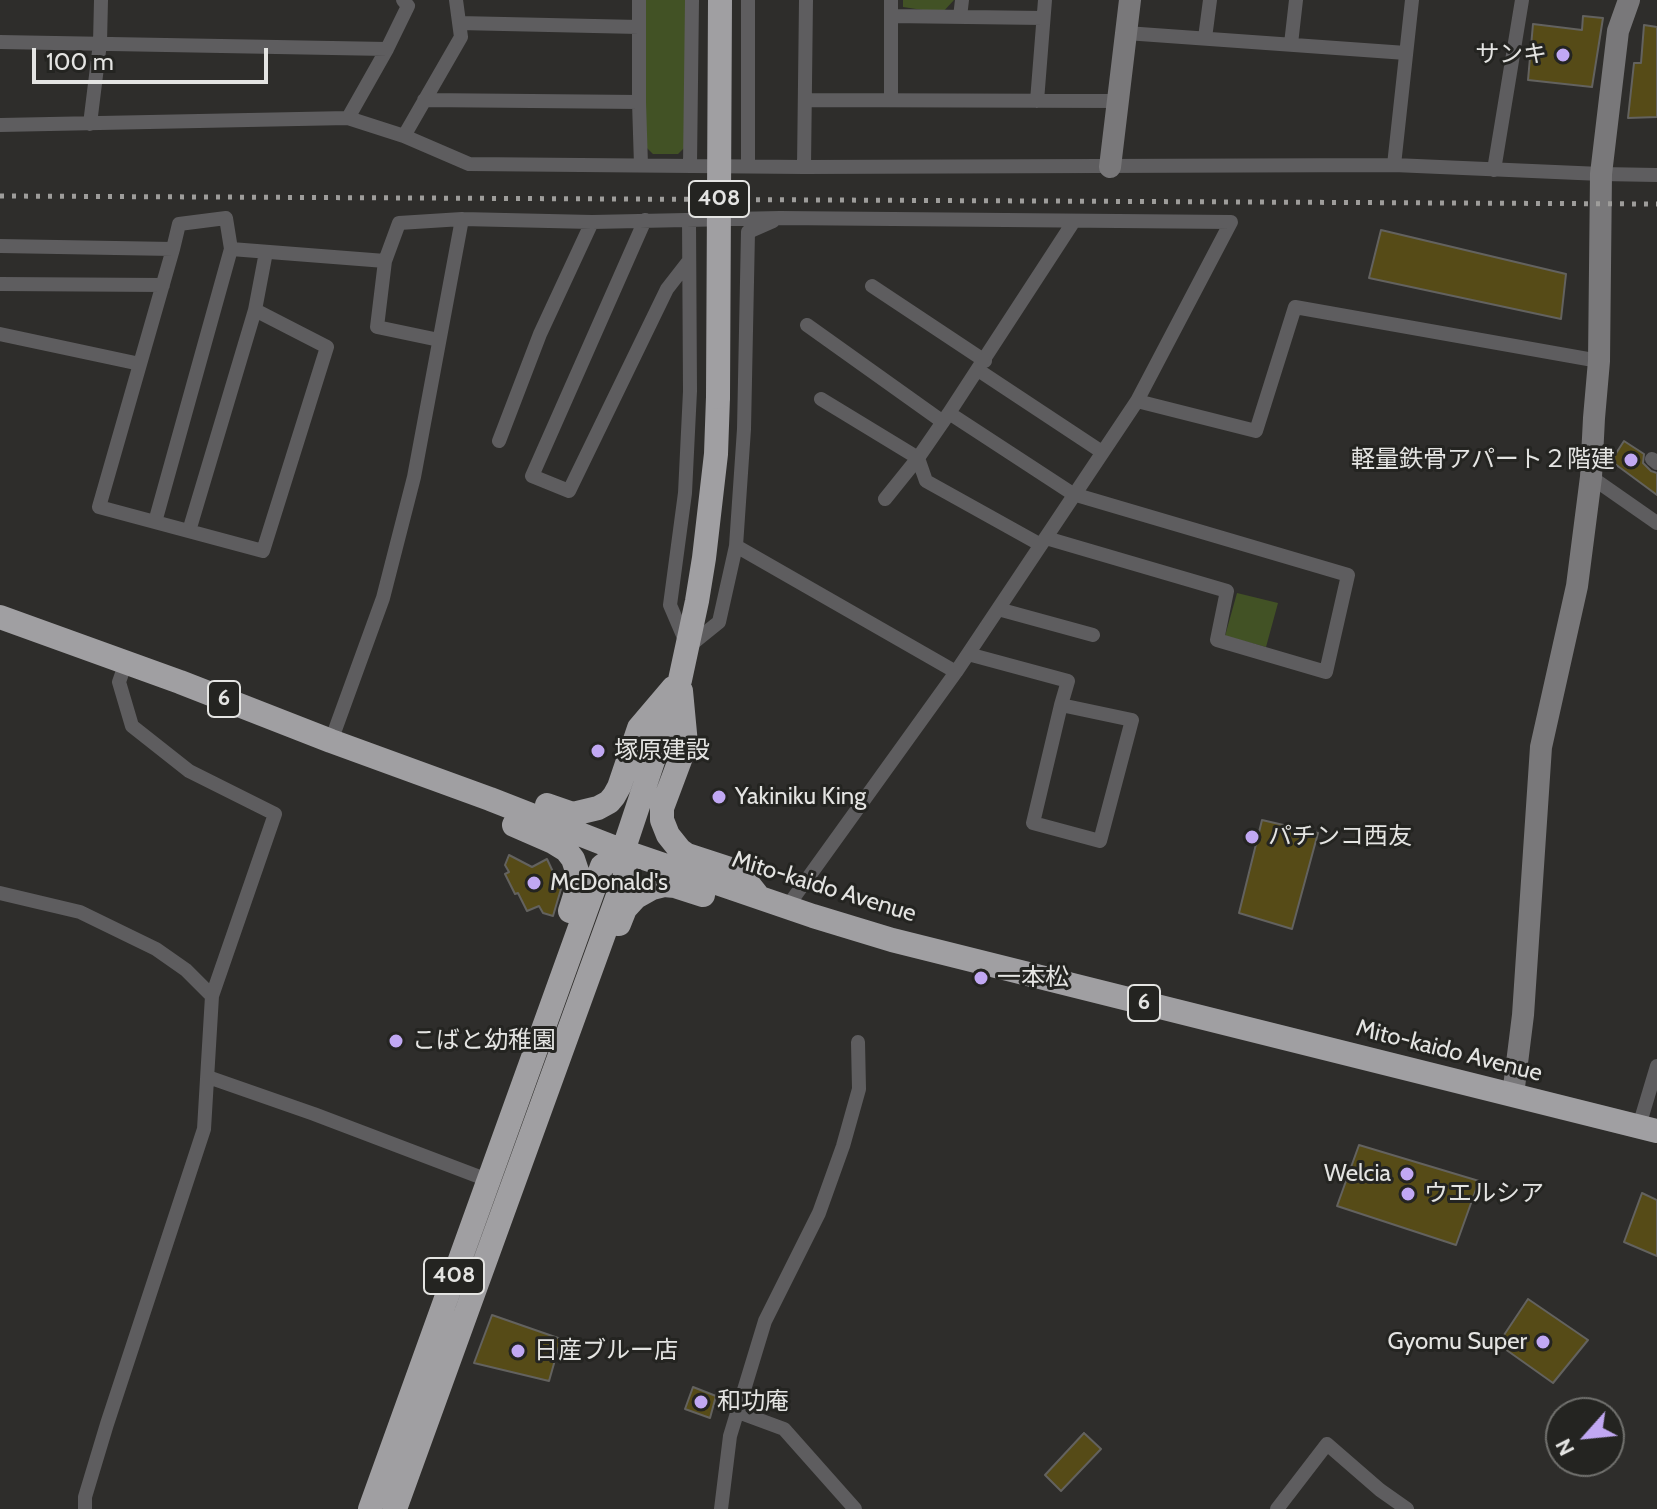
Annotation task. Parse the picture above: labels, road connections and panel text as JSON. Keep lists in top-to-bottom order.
{
  "streets": {
    "highway": ["408", "6", "Mito-kaido Avenue"]
  },
  "crossings": [
    ["408", "Mito-kaido Avenue"]
  ],
  "places": [
    "サンキ",
    "軽量鉄骨アパート２階建",
    "塚原建設",
    "Yakiniku King",
    "パチンコ西友",
    "McDonald's",
    "一本松",
    "こばと幼稚園",
    "Welcia",
    "ウエルシア",
    "Gyomu Super",
    "日産ブルー店",
    "和功庵"
  ],
  "scale_bar": "100 m",
  "north": "bottom left"
}
